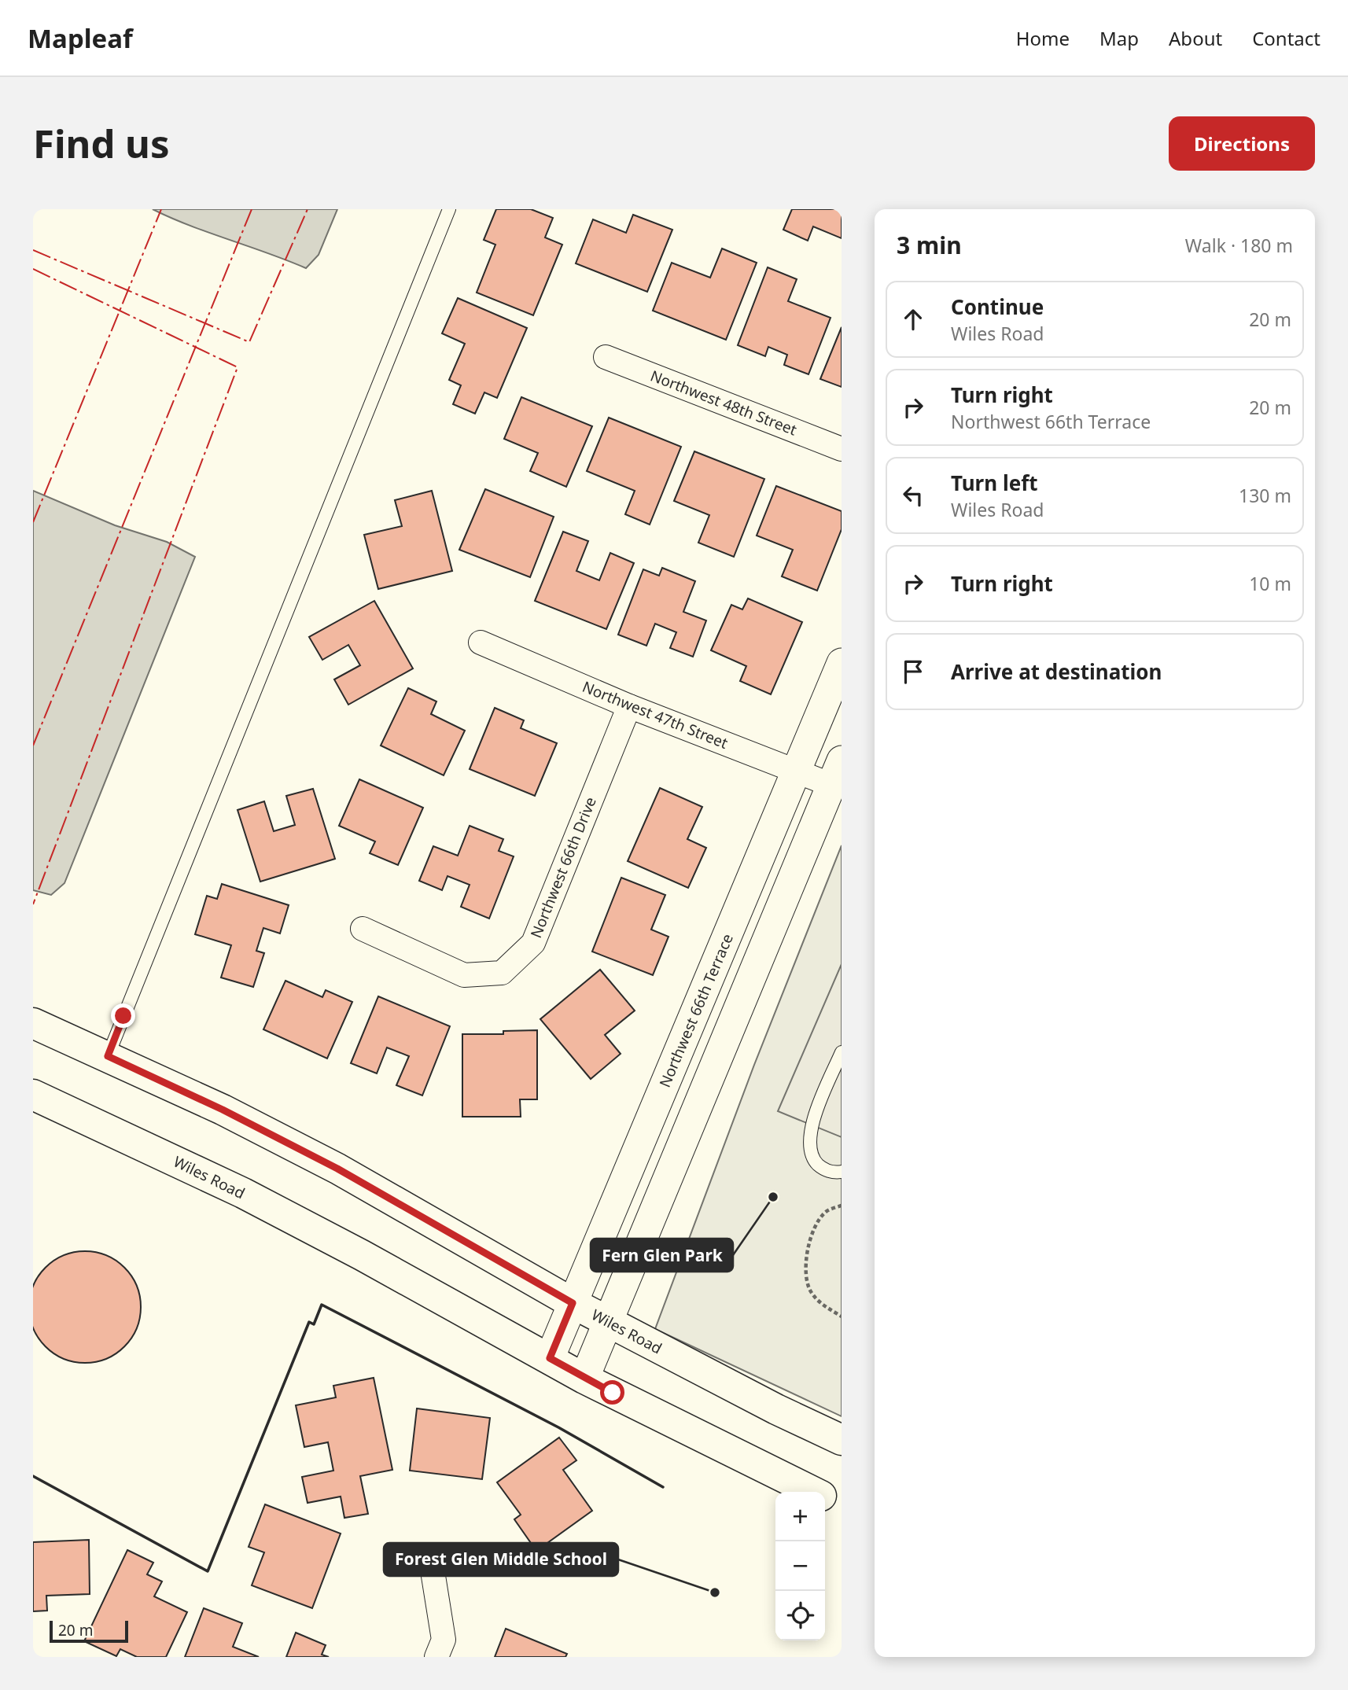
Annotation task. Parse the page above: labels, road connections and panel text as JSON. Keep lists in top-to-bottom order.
{
  "streets": {
    "main road": ["Wiles Road"],
    "street": [
      "Northwest 48th Street",
      "Northwest 47th Street",
      "Northwest 66th Drive",
      "Northwest 66th Terrace"
    ]
  },
  "crossings": [
    ["Northwest 47th Street", "Northwest 66th Drive"],
    ["Northwest 47th Street", "Northwest 66th Terrace"],
    ["Northwest 66th Terrace", "Wiles Road"]
  ],
  "places": ["Fern Glen Park", "Forest Glen Middle School"],
  "scale_bar": "20 m",
  "page": {
    "header": "Mapleaf",
    "nav": [
      "Home",
      "Map",
      "About",
      "Contact"
    ],
    "buttons": "Directions",
    "title": "Find us",
    "heading": ["3 min", "Walk · 180 m"],
    "list": [
      ["Continue", "Wiles Road", "20 m"],
      ["Turn right", "Northwest 66th Terrace", "20 m"],
      ["Turn left", "Wiles Road", "130 m"],
      ["Turn right", "10 m"],
      "Arrive at destination"
    ],
    "map_buttons": ["+", "−"],
    "scale": "20 m"
  }
}
